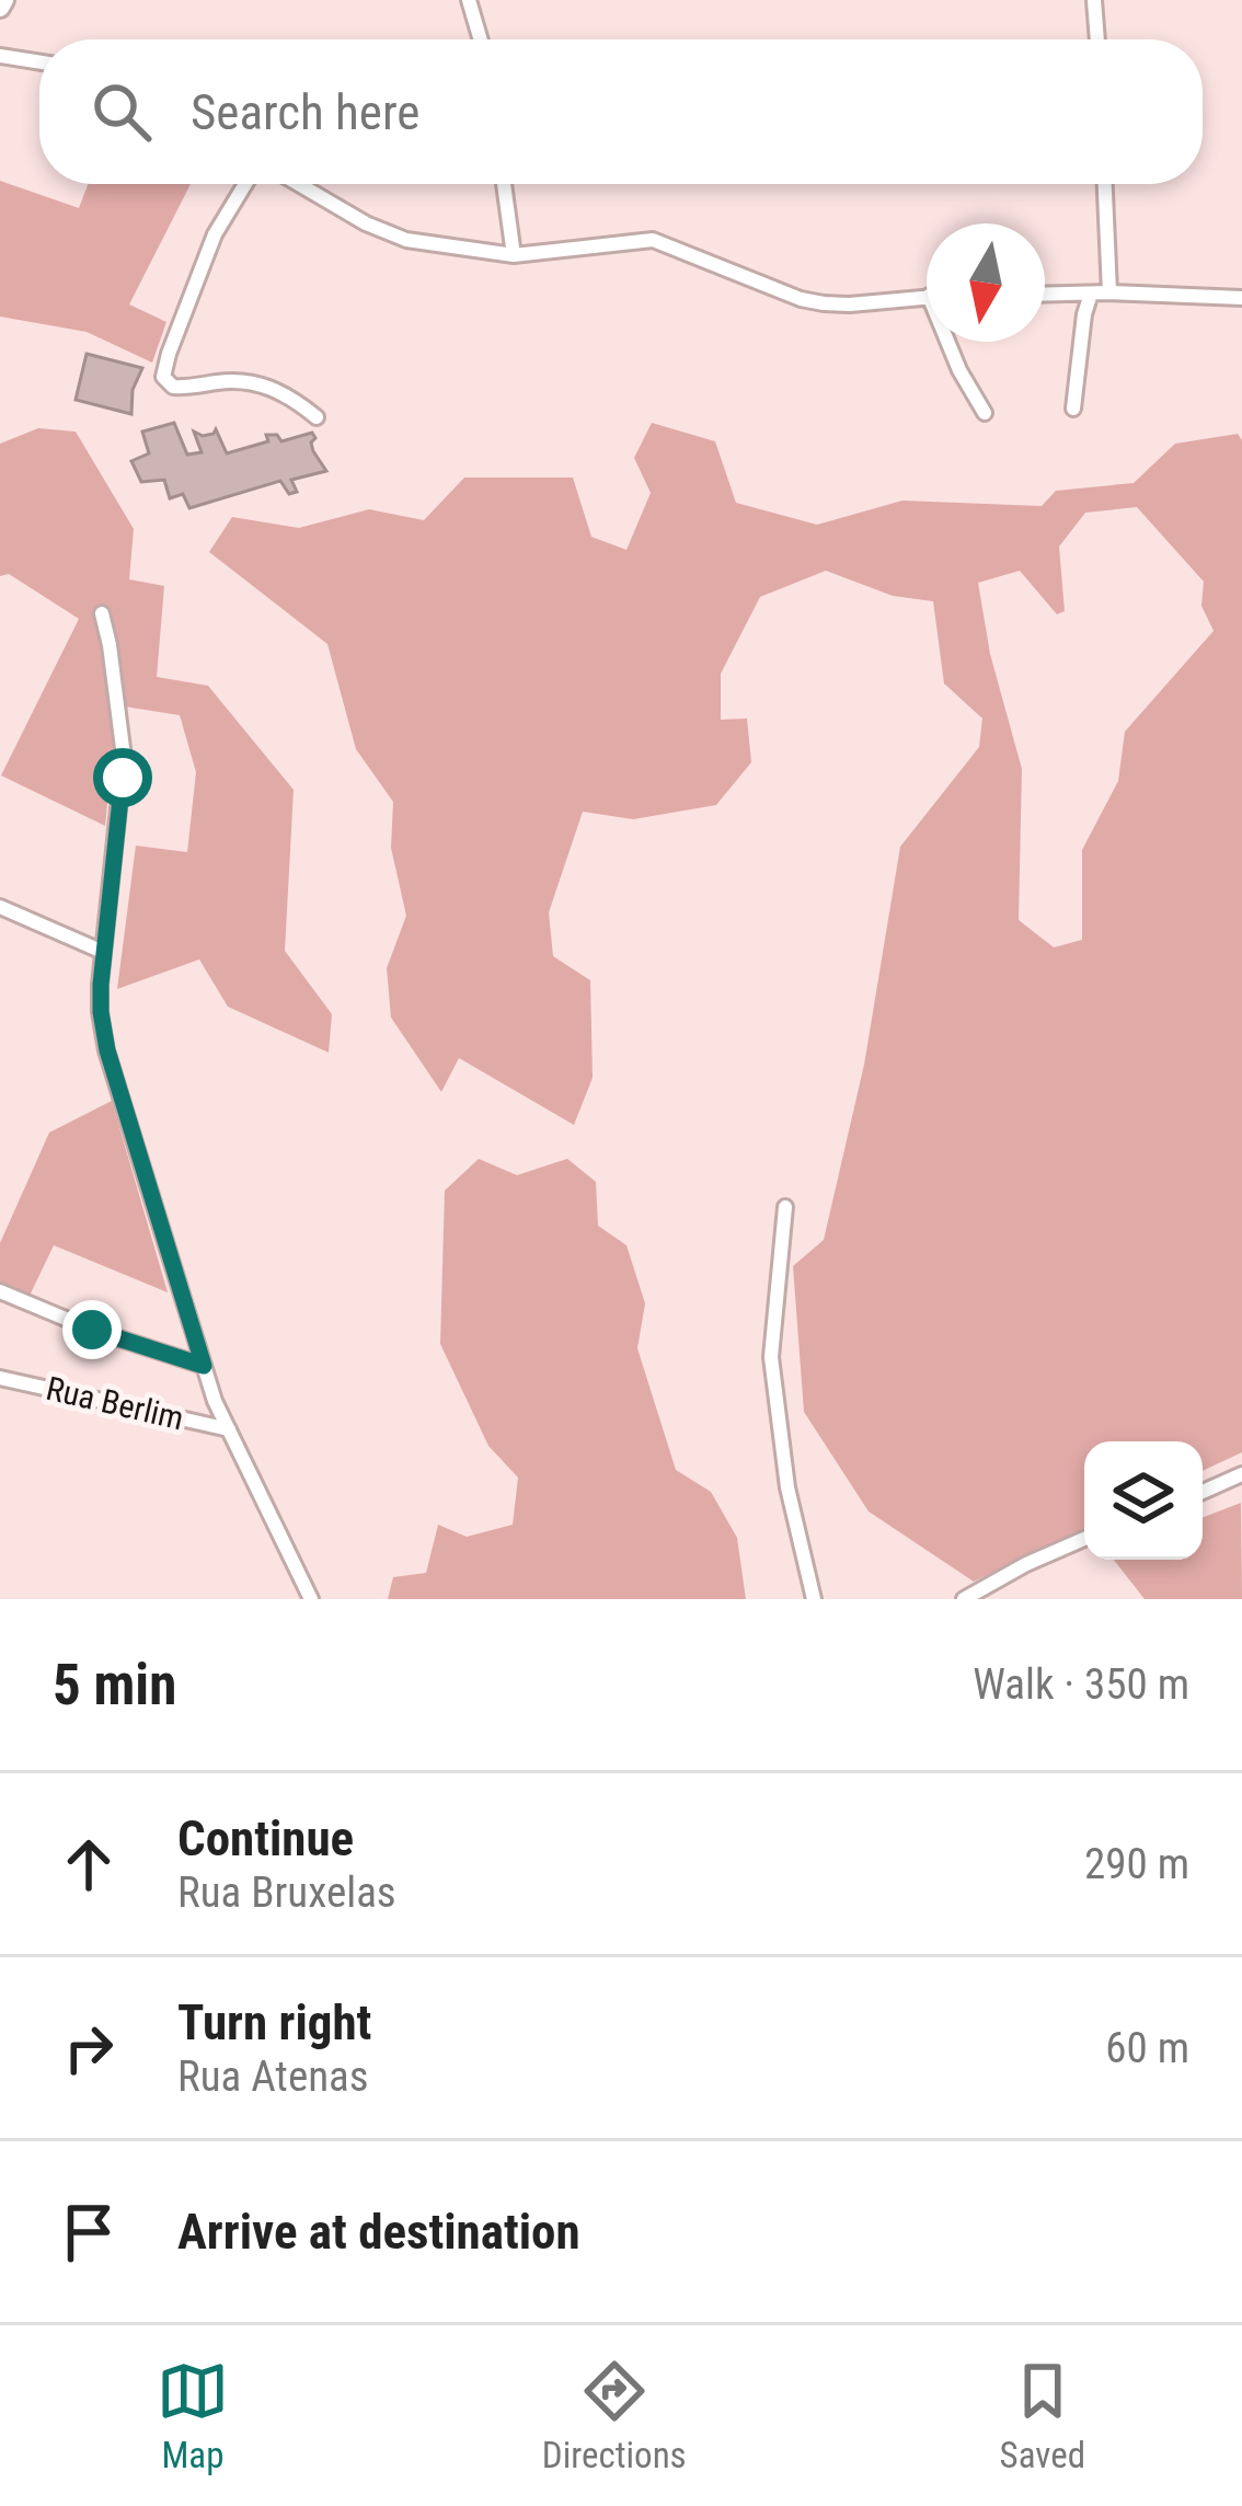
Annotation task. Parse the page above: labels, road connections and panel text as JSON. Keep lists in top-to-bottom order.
{
  "streets": {
    "street": ["Rua Berlim"]
  },
  "north": "bottom",
  "page": {
    "search": "Search here",
    "heading": ["5 min", "Walk · 350 m"],
    "list": [
      ["Continue", "Rua Bruxelas", "290 m"],
      ["Turn right", "Rua Atenas", "60 m"],
      "Arrive at destination"
    ],
    "nav": ["Map", "Directions", "Saved"]
  }
}
